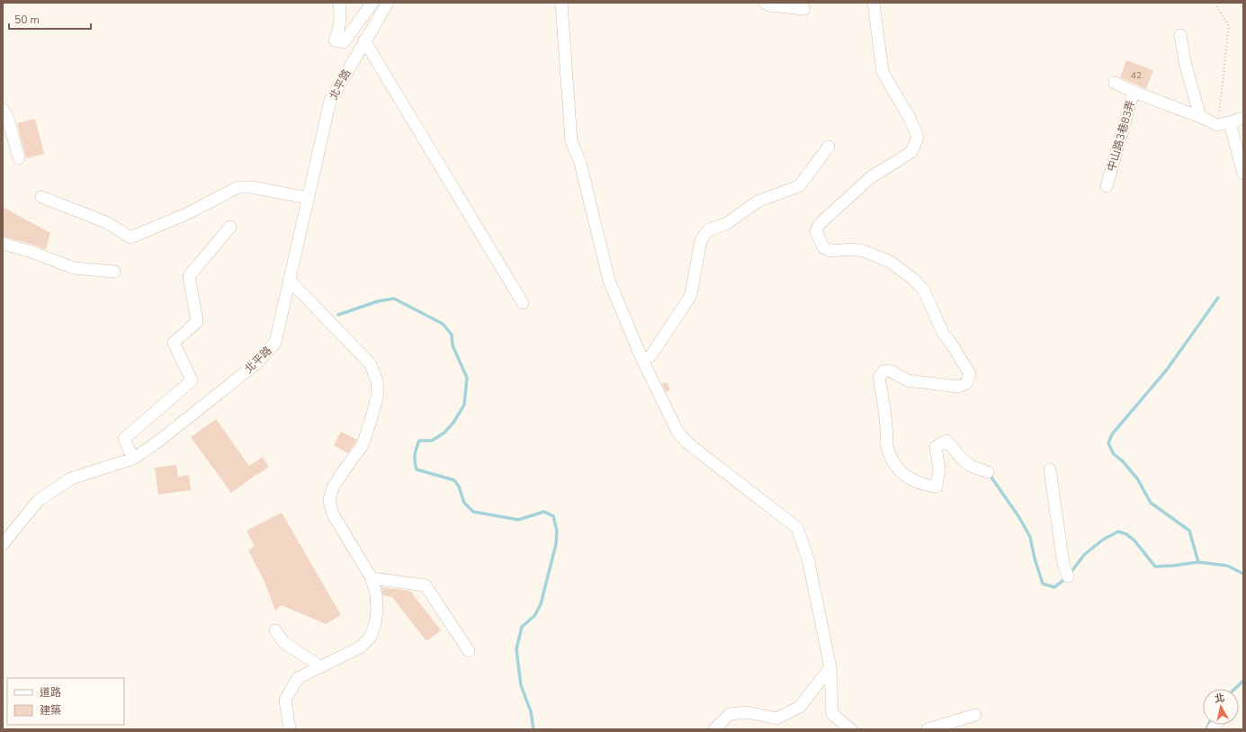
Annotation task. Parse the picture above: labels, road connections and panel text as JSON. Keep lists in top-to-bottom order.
{
  "streets": {
    "street": ["北平路", "中山路3巷83弄"]
  },
  "house_numbers": ["42"],
  "legend": ["道路", "建築"],
  "scale_bar": "50 m",
  "north": "top"
}
